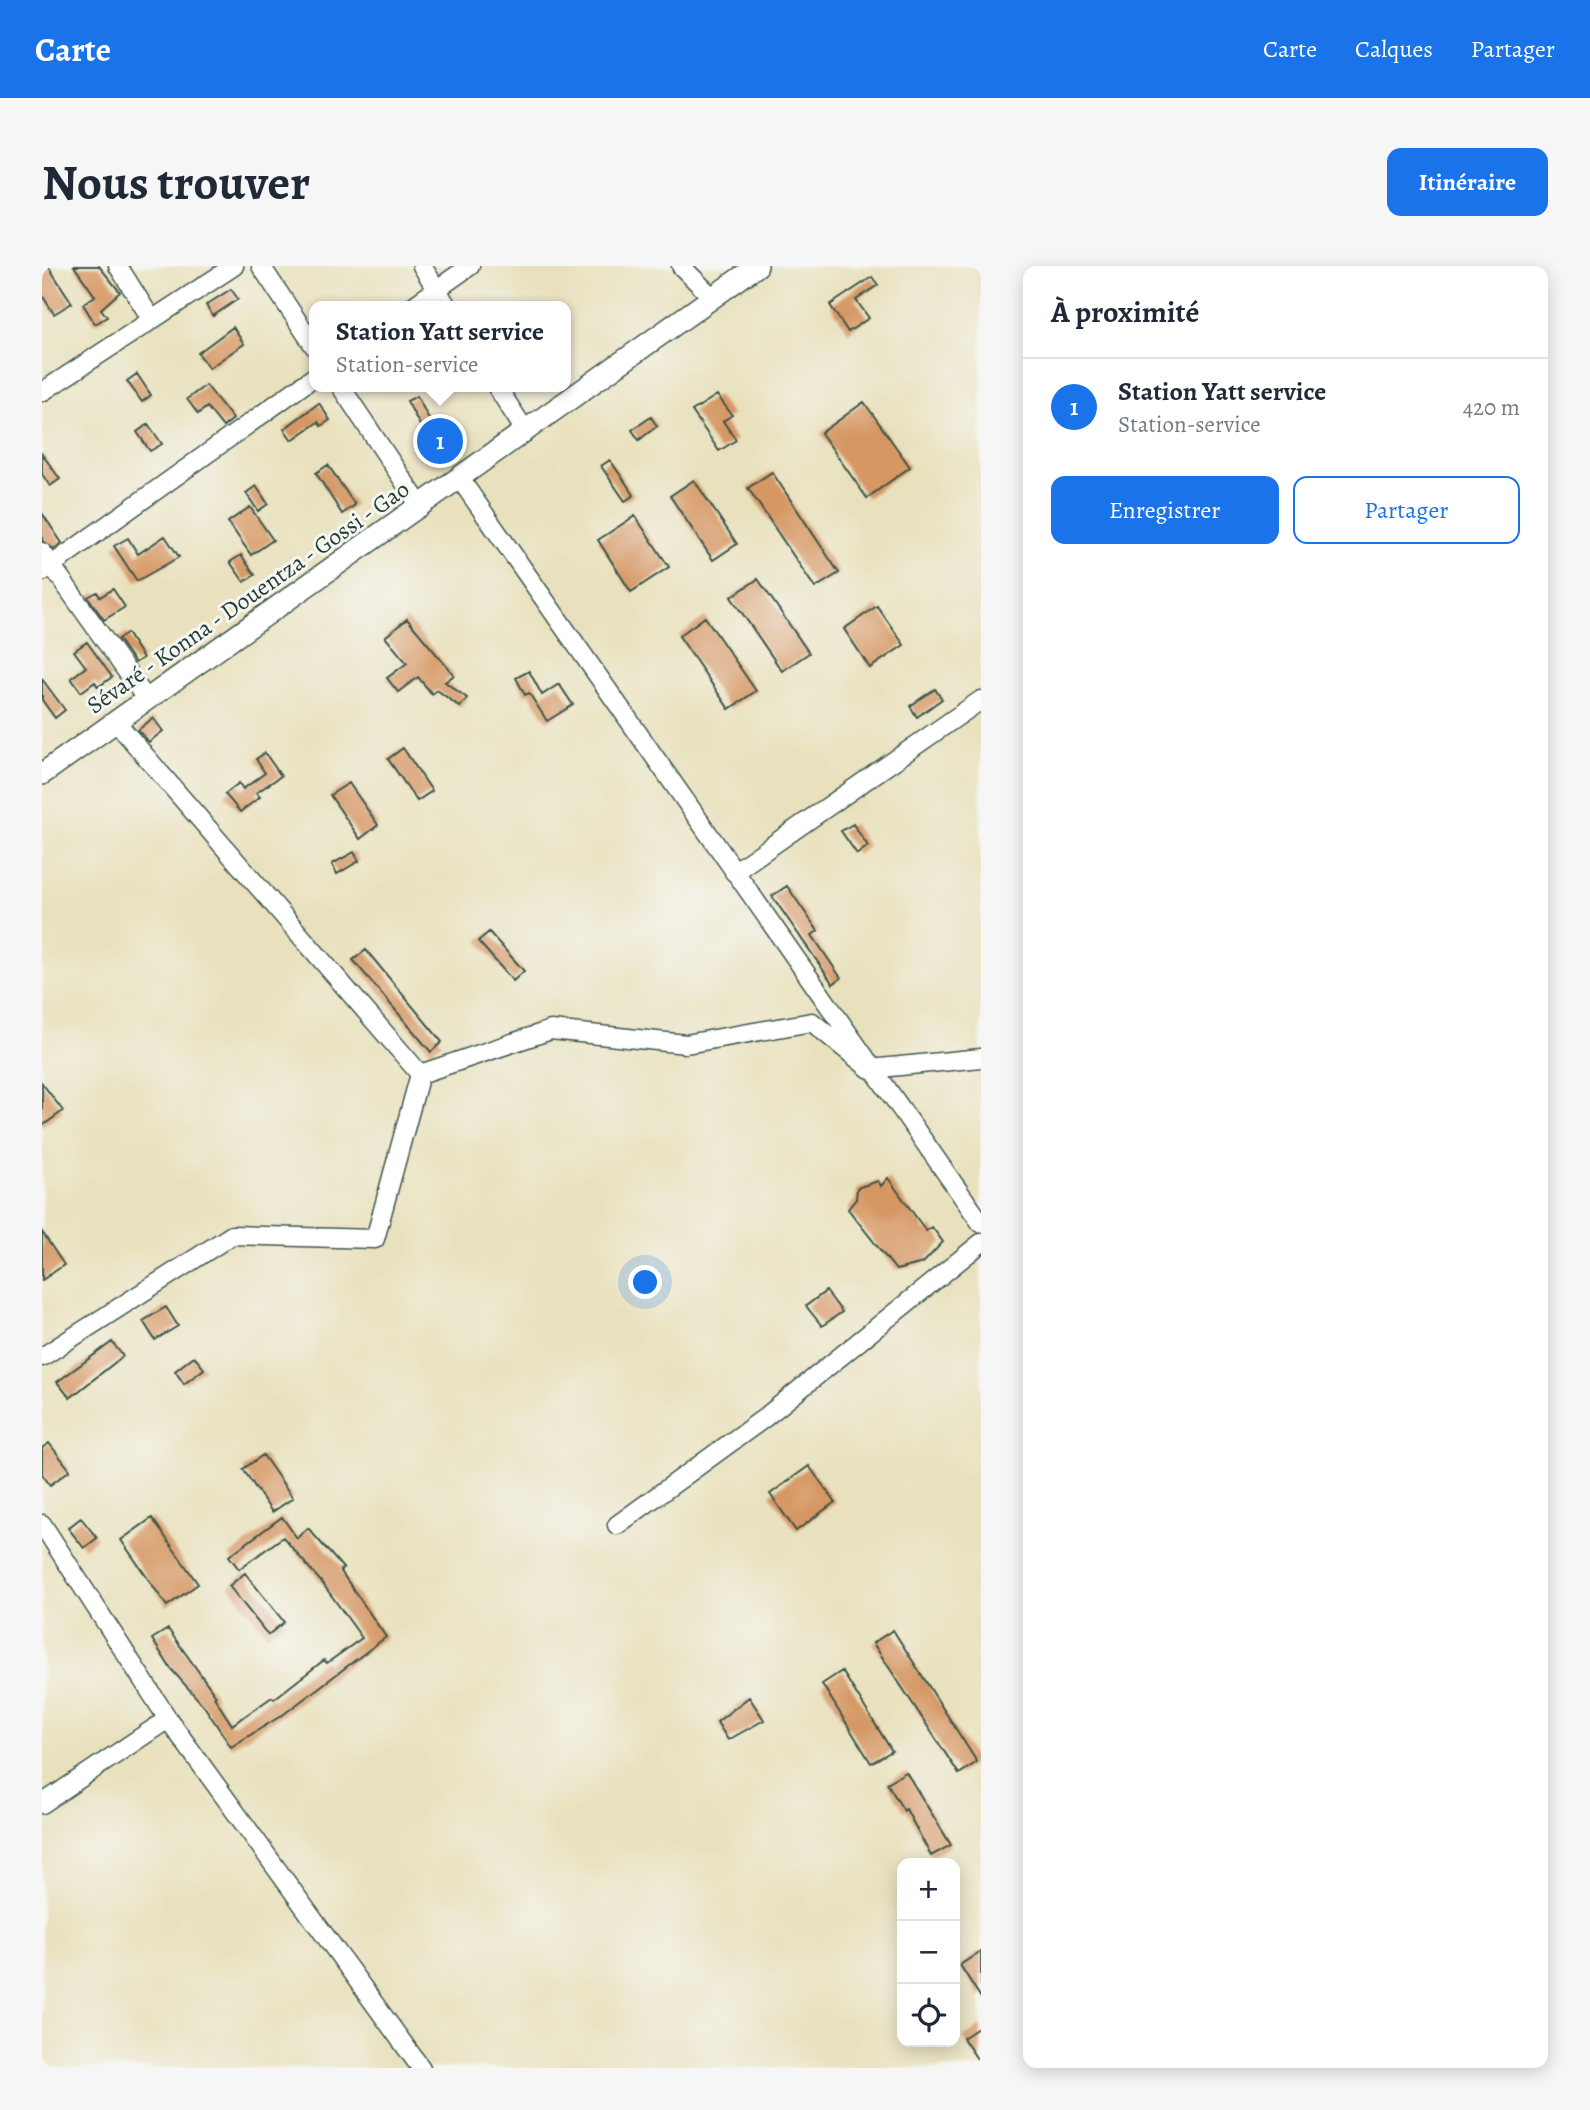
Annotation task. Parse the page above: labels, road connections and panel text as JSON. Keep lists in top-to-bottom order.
{
  "streets": {
    "main road": ["Sévaré - Konna - Douentza - Gossi - Gao"]
  },
  "page": {
    "header": "Carte",
    "nav": ["Carte", "Calques", "Partager"],
    "buttons": [
      "Itinéraire",
      ["Enregistrer", "Partager"]
    ],
    "title": "Nous trouver",
    "heading": "À proximité",
    "popup": ["Station Yatt service", "Station-service"],
    "list": [
      {
        "mark": "1",
        "name": "Station Yatt service",
        "note": "Station-service",
        "value": "420 m"
      }
    ],
    "pins": "1",
    "map_buttons": ["+", "−"]
  }
}
